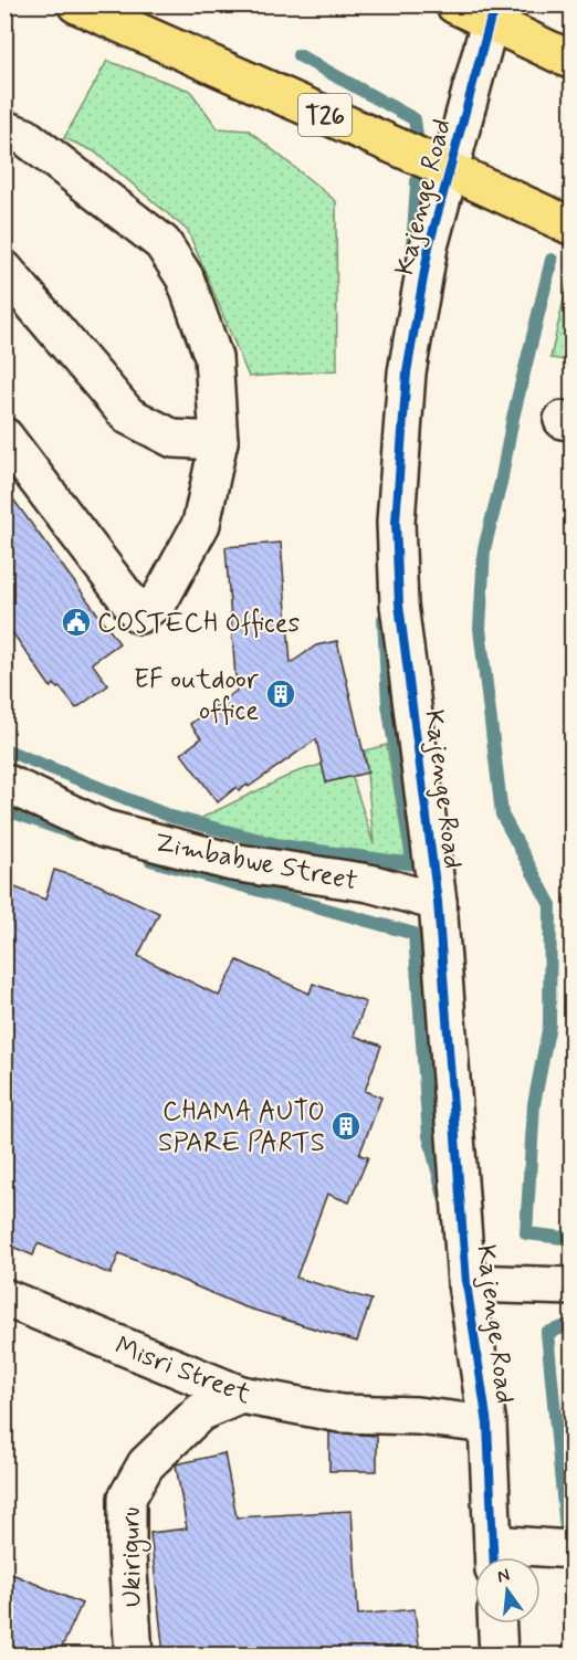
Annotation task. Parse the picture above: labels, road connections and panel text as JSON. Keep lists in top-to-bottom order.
{
  "streets": {
    "highway": ["T26"],
    "street": [
      "Kajenge Road",
      "Zimbabwe Street",
      "Misri Street",
      "Ukiriguru"
    ]
  },
  "crossings": [
    ["T26", "Kajenge Road"],
    ["Kajenge Road", "Zimbabwe Street"],
    ["Kajenge Road", "Misri Street"],
    ["Misri Street", "Ukiriguru"]
  ],
  "places": {
    "public building": ["COSTECH Offices"],
    "building": ["EF outdoor office", "CHAMA AUTO SPARE PARTS"]
  },
  "north": "top"
}
